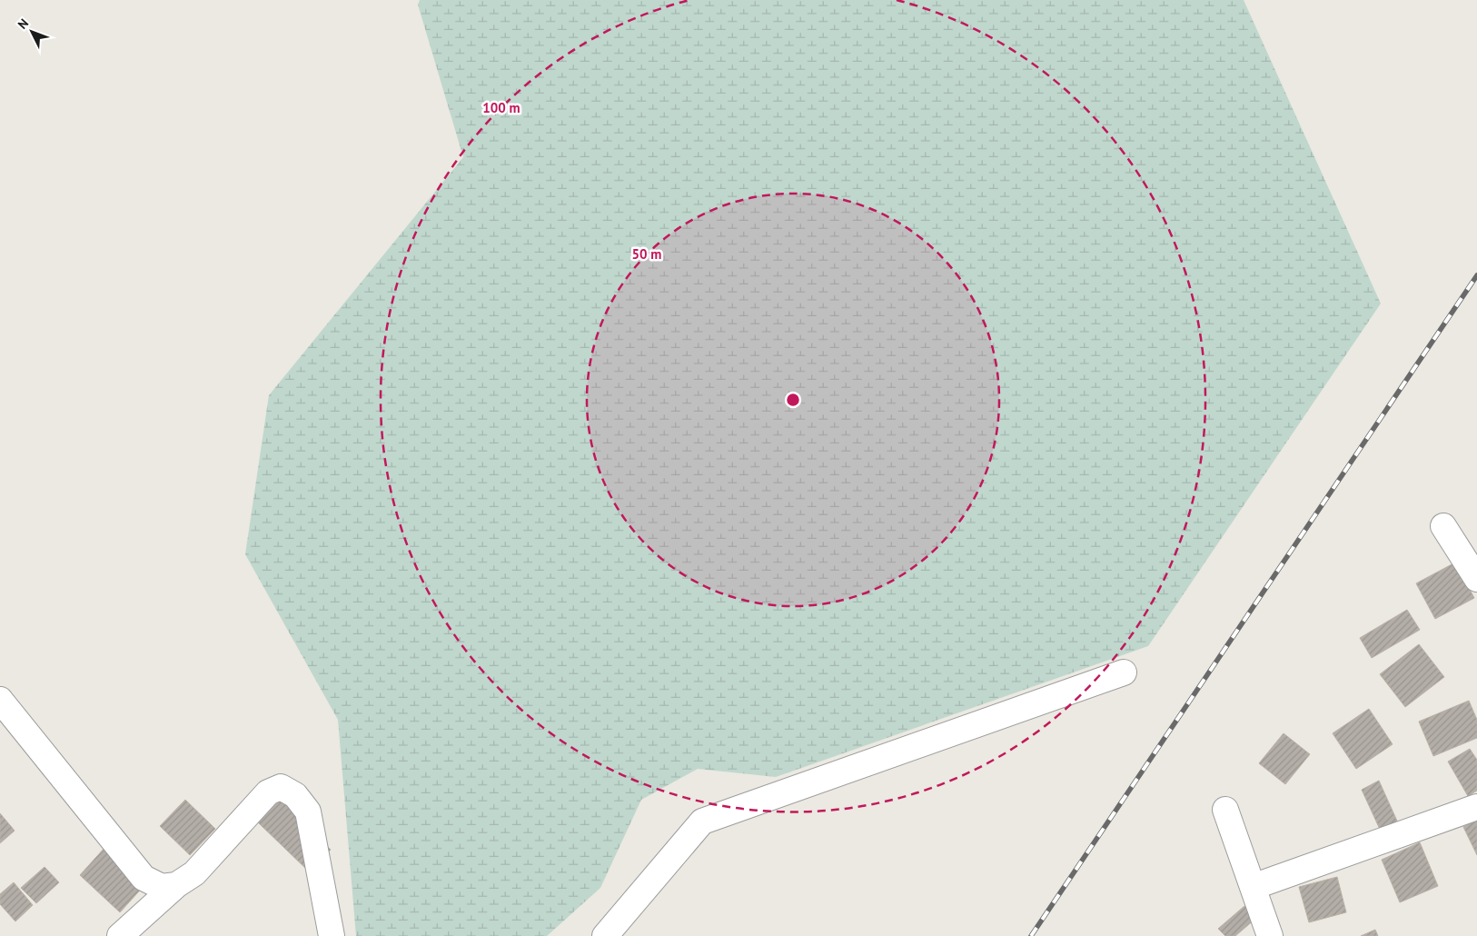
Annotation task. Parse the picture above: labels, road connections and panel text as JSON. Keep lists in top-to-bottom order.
{
  "north": "top left",
  "rings": ["100 m", "50 m"]
}
